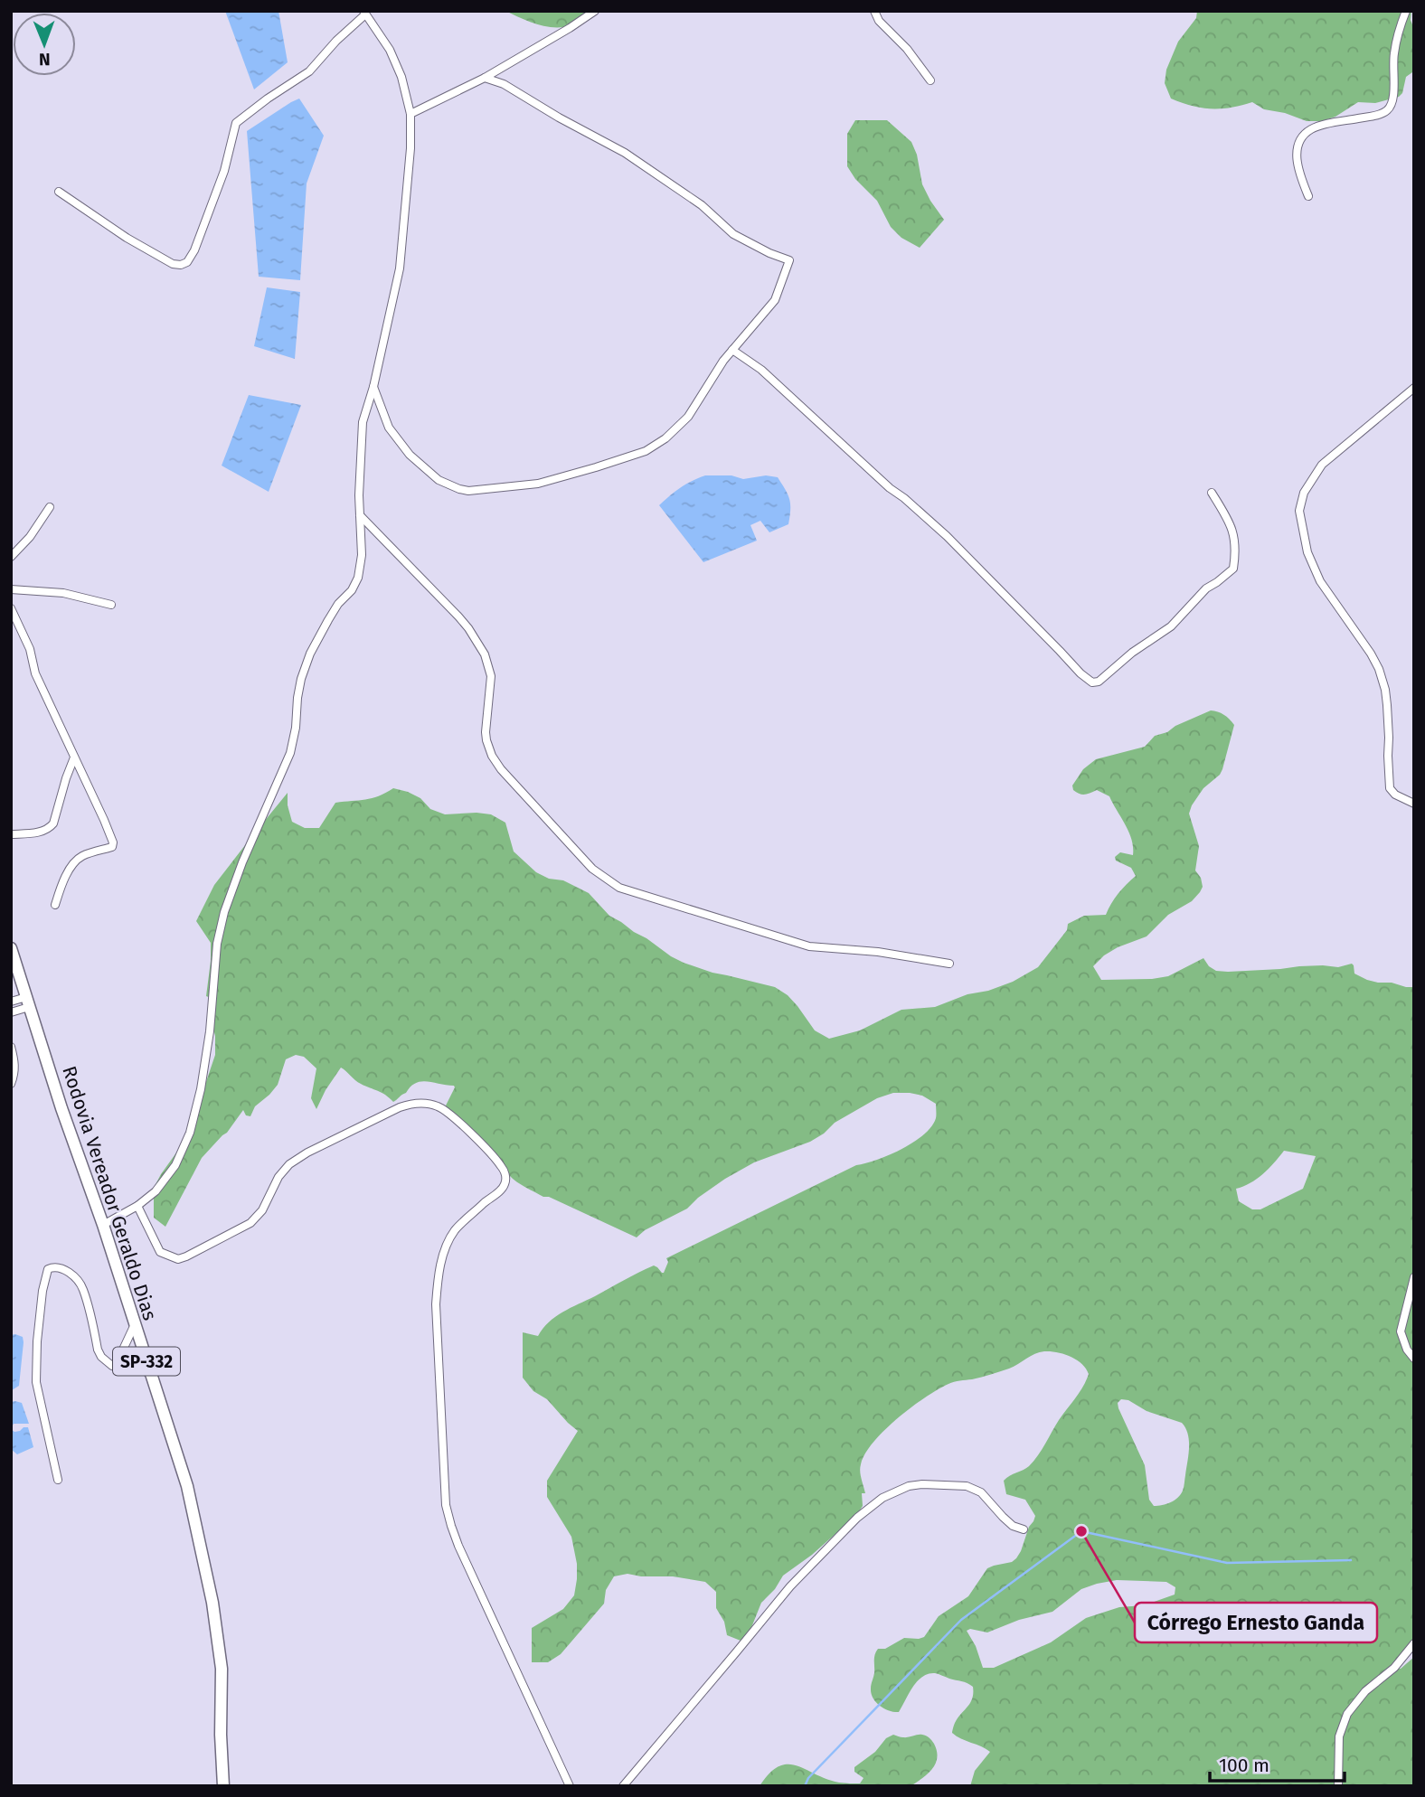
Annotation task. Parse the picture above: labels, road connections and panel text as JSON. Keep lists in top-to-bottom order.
{
  "streets": {
    "main road": ["Rodovia Vereador Geraldo Dias", "SP-332"]
  },
  "places": ["Córrego Ernesto Ganda"],
  "scale_bar": "100 m",
  "north": "bottom"
}
